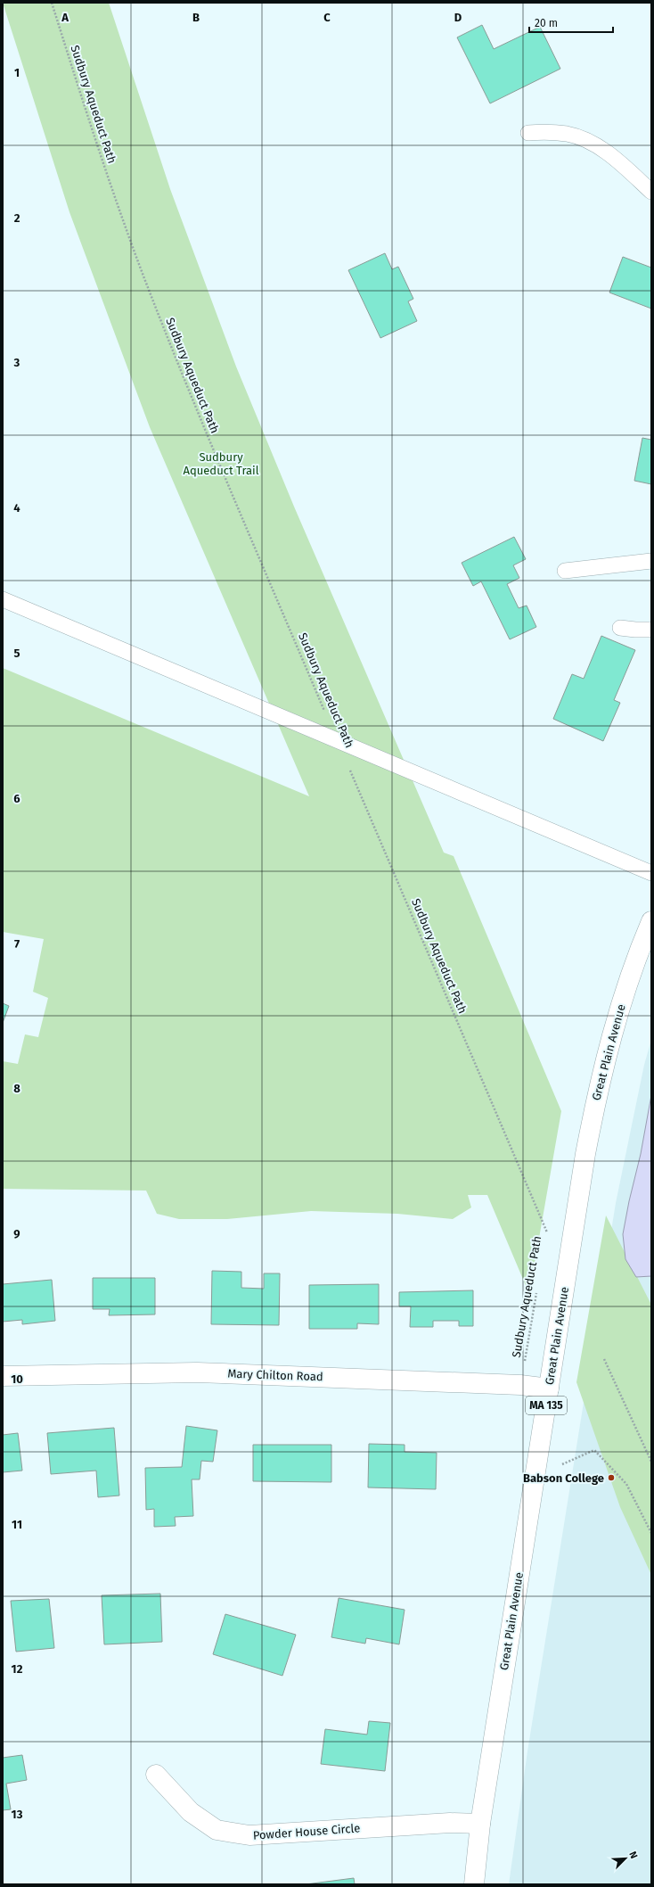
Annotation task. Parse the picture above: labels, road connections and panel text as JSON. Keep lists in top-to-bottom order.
{
  "streets": {
    "main road": [
      "Great Plain Avenue",
      "Mary Chilton Road",
      "MA 135",
      "Powder House Circle"
    ],
    "path": ["Sudbury Aqueduct Path"]
  },
  "crossings": [
    ["Sudbury Aqueduct Path", "Mary Chilton Road"],
    ["Great Plain Avenue", "Mary Chilton Road"],
    ["Great Plain Avenue", "Powder House Circle"]
  ],
  "parks": ["Sudbury Aqueduct Trail"],
  "places": ["Babson College"],
  "scale_bar": "20 m",
  "north": "top right",
  "grid": {
    "columns": [
      "A",
      "B",
      "C",
      "D"
    ],
    "rows": [
      "1",
      "2",
      "3",
      "4",
      "5",
      "6",
      "7",
      "8",
      "9",
      "10",
      "11",
      "12",
      "13"
    ]
  }
}
